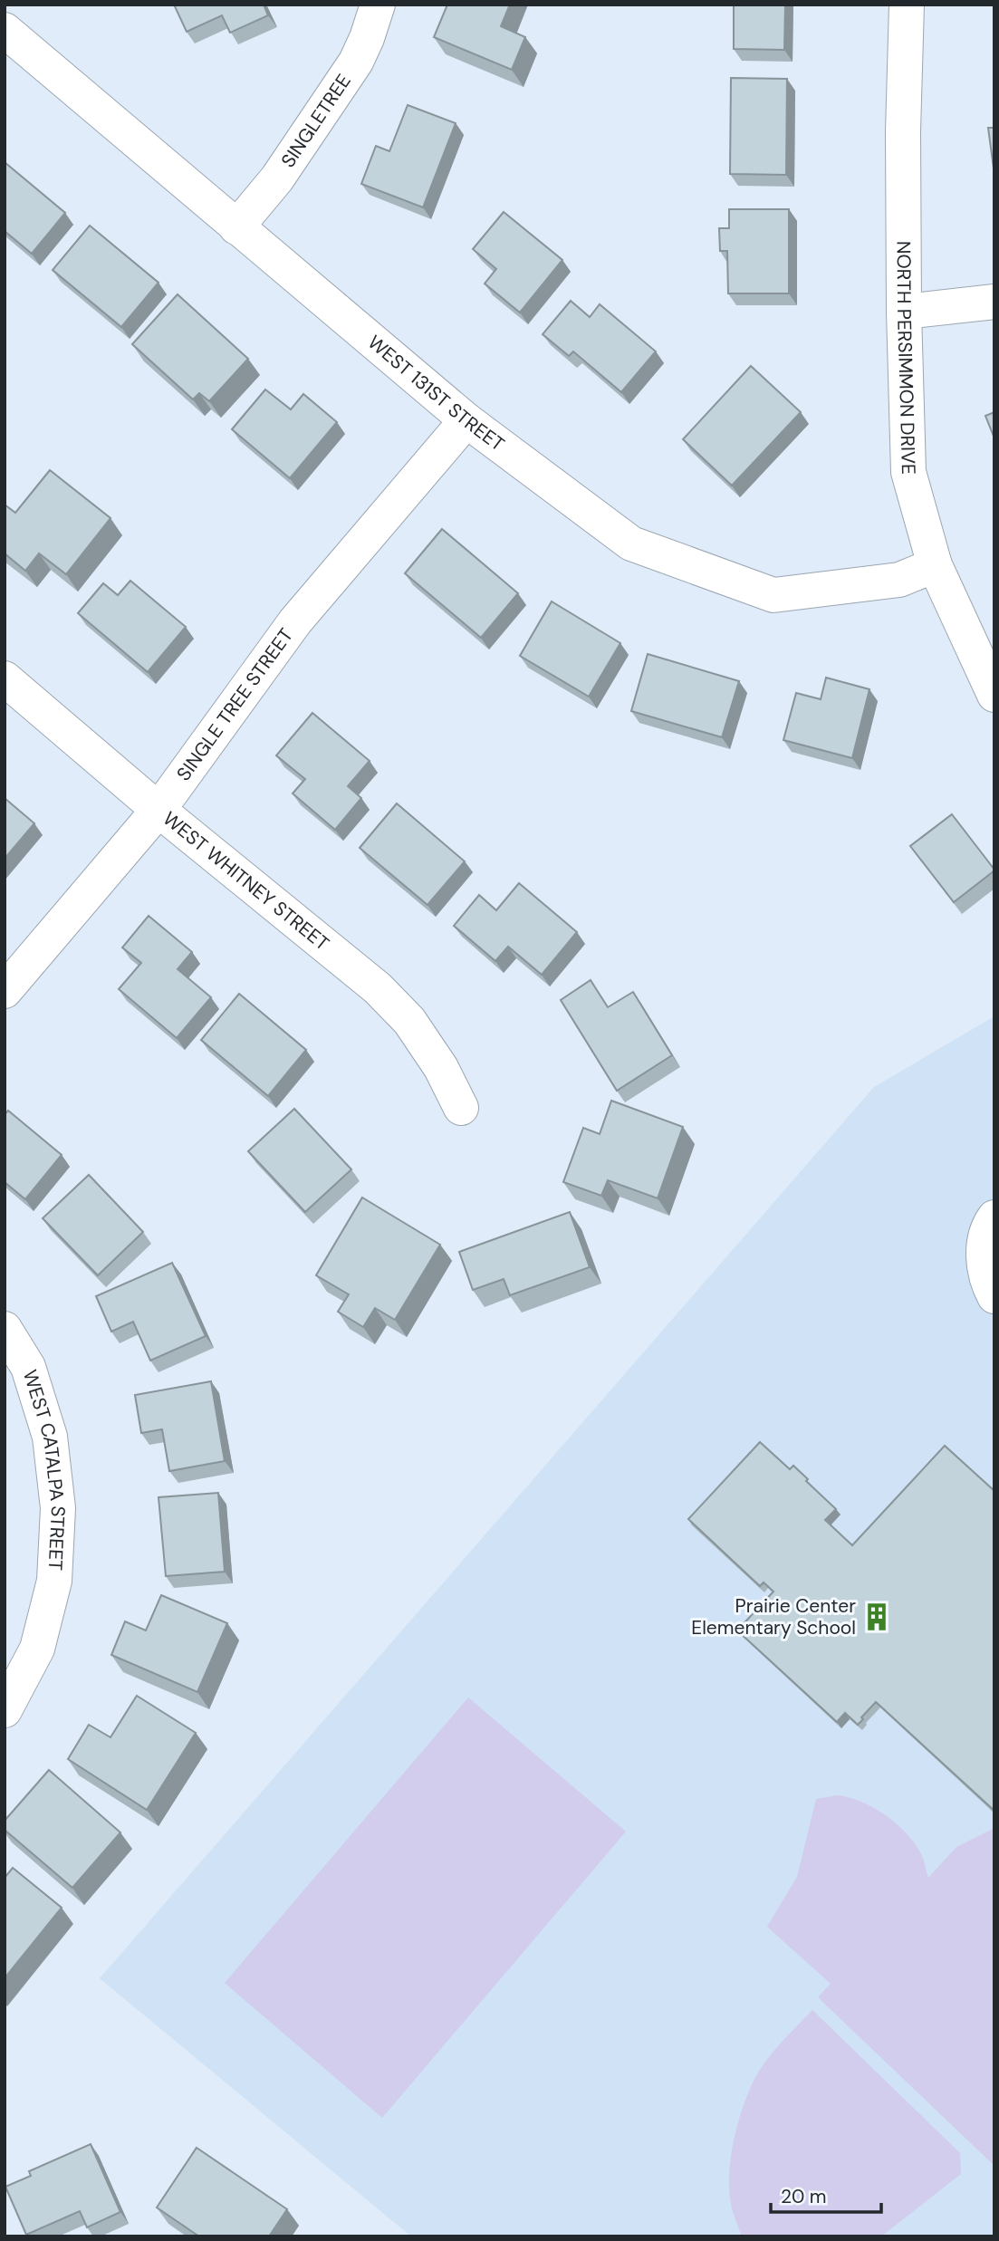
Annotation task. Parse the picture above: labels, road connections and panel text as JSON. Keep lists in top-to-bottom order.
{
  "streets": {
    "street": [
      "SINGLETREE",
      "NORTH PERSIMMON DRIVE",
      "WEST 131ST STREET",
      "SINGLE TREE STREET",
      "WEST WHITNEY STREET",
      "WEST CATALPA STREET"
    ]
  },
  "crossings": [
    ["SINGLETREE", "WEST 131ST STREET"],
    ["NORTH PERSIMMON DRIVE", "WEST 131ST STREET"],
    ["WEST 131ST STREET", "SINGLE TREE STREET"],
    ["SINGLE TREE STREET", "WEST WHITNEY STREET"]
  ],
  "places": {
    "building": ["Prairie Center Elementary School"]
  },
  "scale_bar": "20 m"
}
